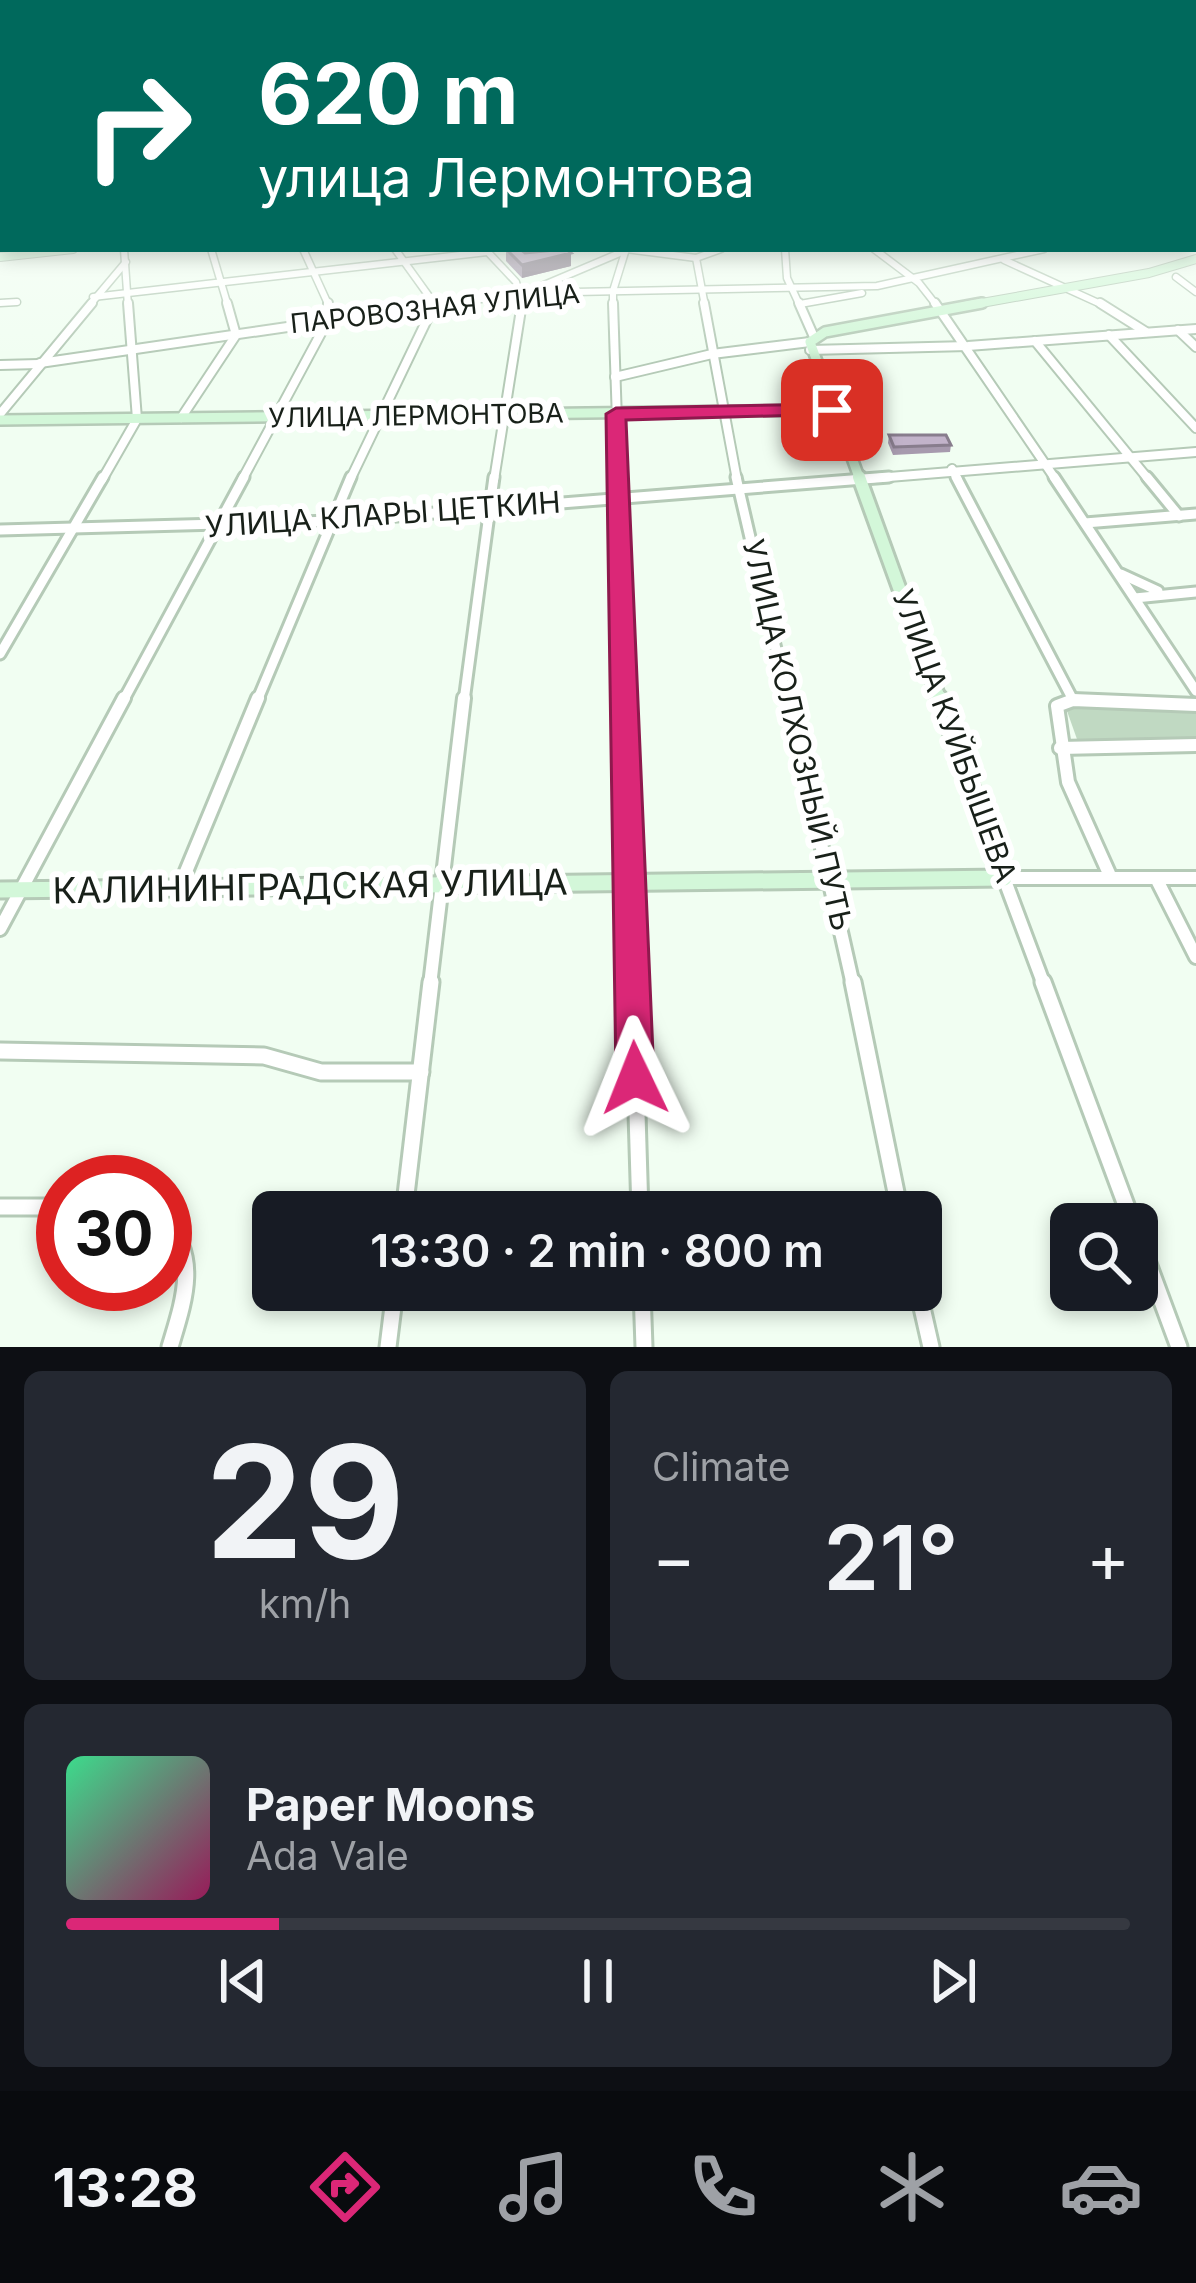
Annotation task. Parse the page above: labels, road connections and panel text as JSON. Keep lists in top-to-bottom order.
{
  "streets": {
    "main road": ["УЛИЦА ЛЕРМОНТОВА", "УЛИЦА КУЙБЫШЕВА", "КАЛИНИНГРАДСКАЯ УЛИЦА"],
    "street": ["ПАРОВОЗНАЯ УЛИЦА", "УЛИЦА КЛАРЫ ЦЕТКИН", "УЛИЦА КОЛХОЗНЫЙ ПУТЬ"]
  },
  "crossings": [
    ["ПАРОВОЗНАЯ УЛИЦА", "УЛИЦА КОЛХОЗНЫЙ ПУТЬ"],
    ["ПАРОВОЗНАЯ УЛИЦА", "УЛИЦА КУЙБЫШЕВА"],
    ["УЛИЦА ЛЕРМОНТОВА", "УЛИЦА КОЛХОЗНЫЙ ПУТЬ"],
    ["УЛИЦА ЛЕРМОНТОВА", "УЛИЦА КУЙБЫШЕВА"],
    ["УЛИЦА КЛАРЫ ЦЕТКИН", "УЛИЦА КОЛХОЗНЫЙ ПУТЬ"],
    ["УЛИЦА КЛАРЫ ЦЕТКИН", "УЛИЦА КУЙБЫШЕВА"],
    ["УЛИЦА КОЛХОЗНЫЙ ПУТЬ", "КАЛИНИНГРАДСКАЯ УЛИЦА"],
    ["УЛИЦА КУЙБЫШЕВА", "КАЛИНИНГРАДСКАЯ УЛИЦА"]
  ],
  "page": {
    "turn": ["620 m", "улица Лермонтова"],
    "limit": "30",
    "trip": "13:30 · 2 min · 800 m",
    "tile": [
      ["29", "km/h"],
      "Climate"
    ],
    "heat": ["−", "21°", "+"],
    "song": ["Paper Moons", "Ada Vale"],
    "tabs": "13:28"
  }
}
